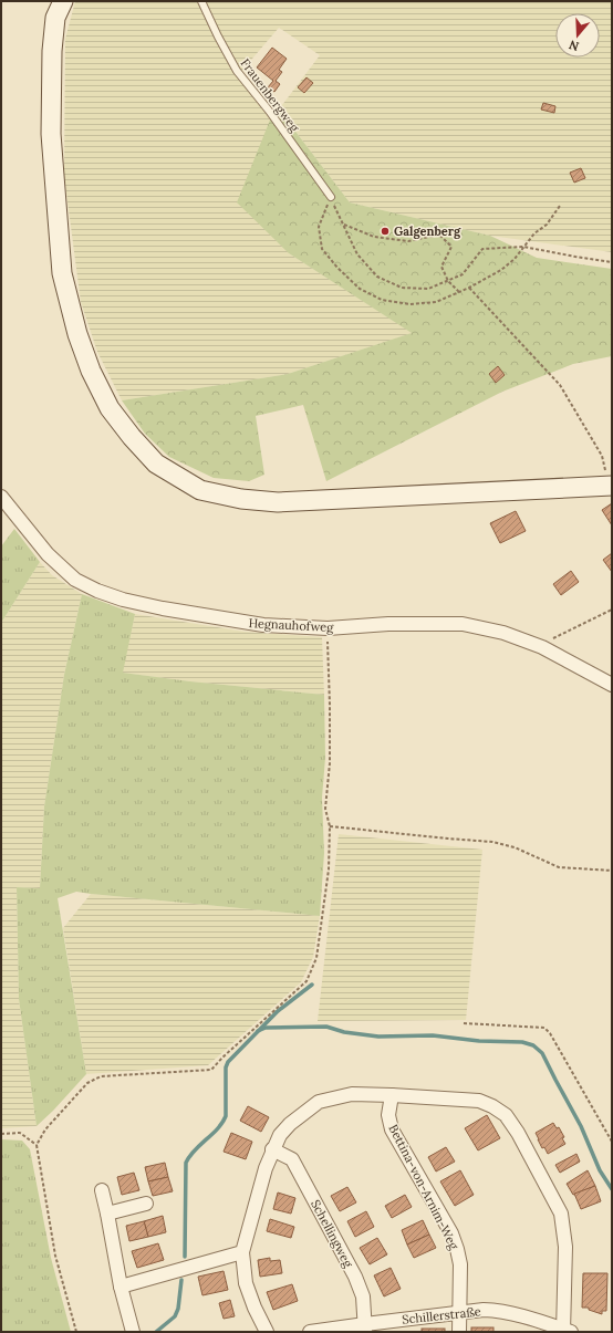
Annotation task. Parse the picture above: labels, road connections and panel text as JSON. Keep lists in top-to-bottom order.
{
  "streets": {
    "street": [
      "Hegnauhofweg",
      "Bettina-von-Arnim-Weg",
      "Schellingweg",
      "Schillerstraße"
    ],
    "lane": ["Frauenbergweg"]
  },
  "crossings": [
    ["Bettina-von-Arnim-Weg", "Schillerstraße"],
    ["Schellingweg", "Schillerstraße"]
  ],
  "places": ["Galgenberg"],
  "north": "bottom"
}
